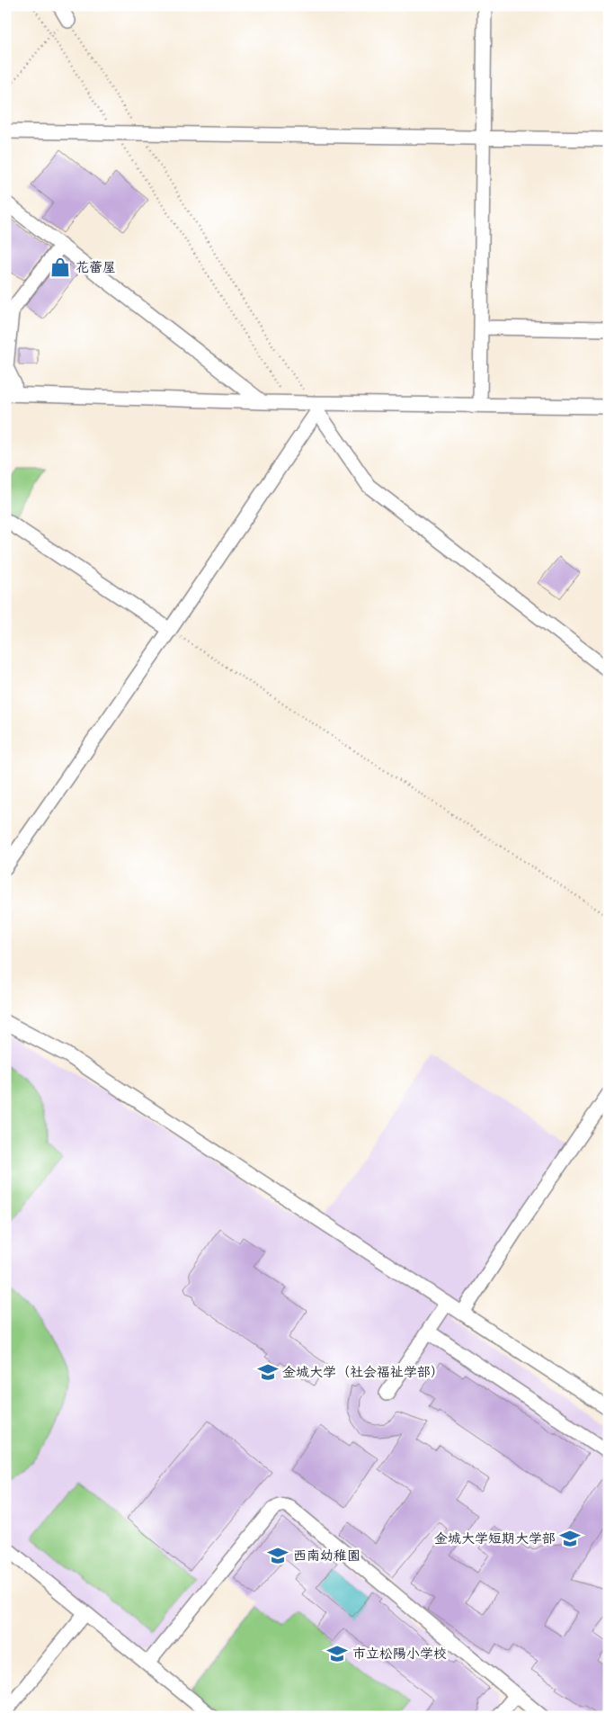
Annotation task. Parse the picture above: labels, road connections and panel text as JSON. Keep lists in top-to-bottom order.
{
  "places": {
    "shop": ["花蕾屋"],
    "school or university": [
      "金城大学（社会福祉学部）",
      "金城大学短期大学部",
      "西南幼稚園",
      "市立松陽小学校"
    ]
  }
}
